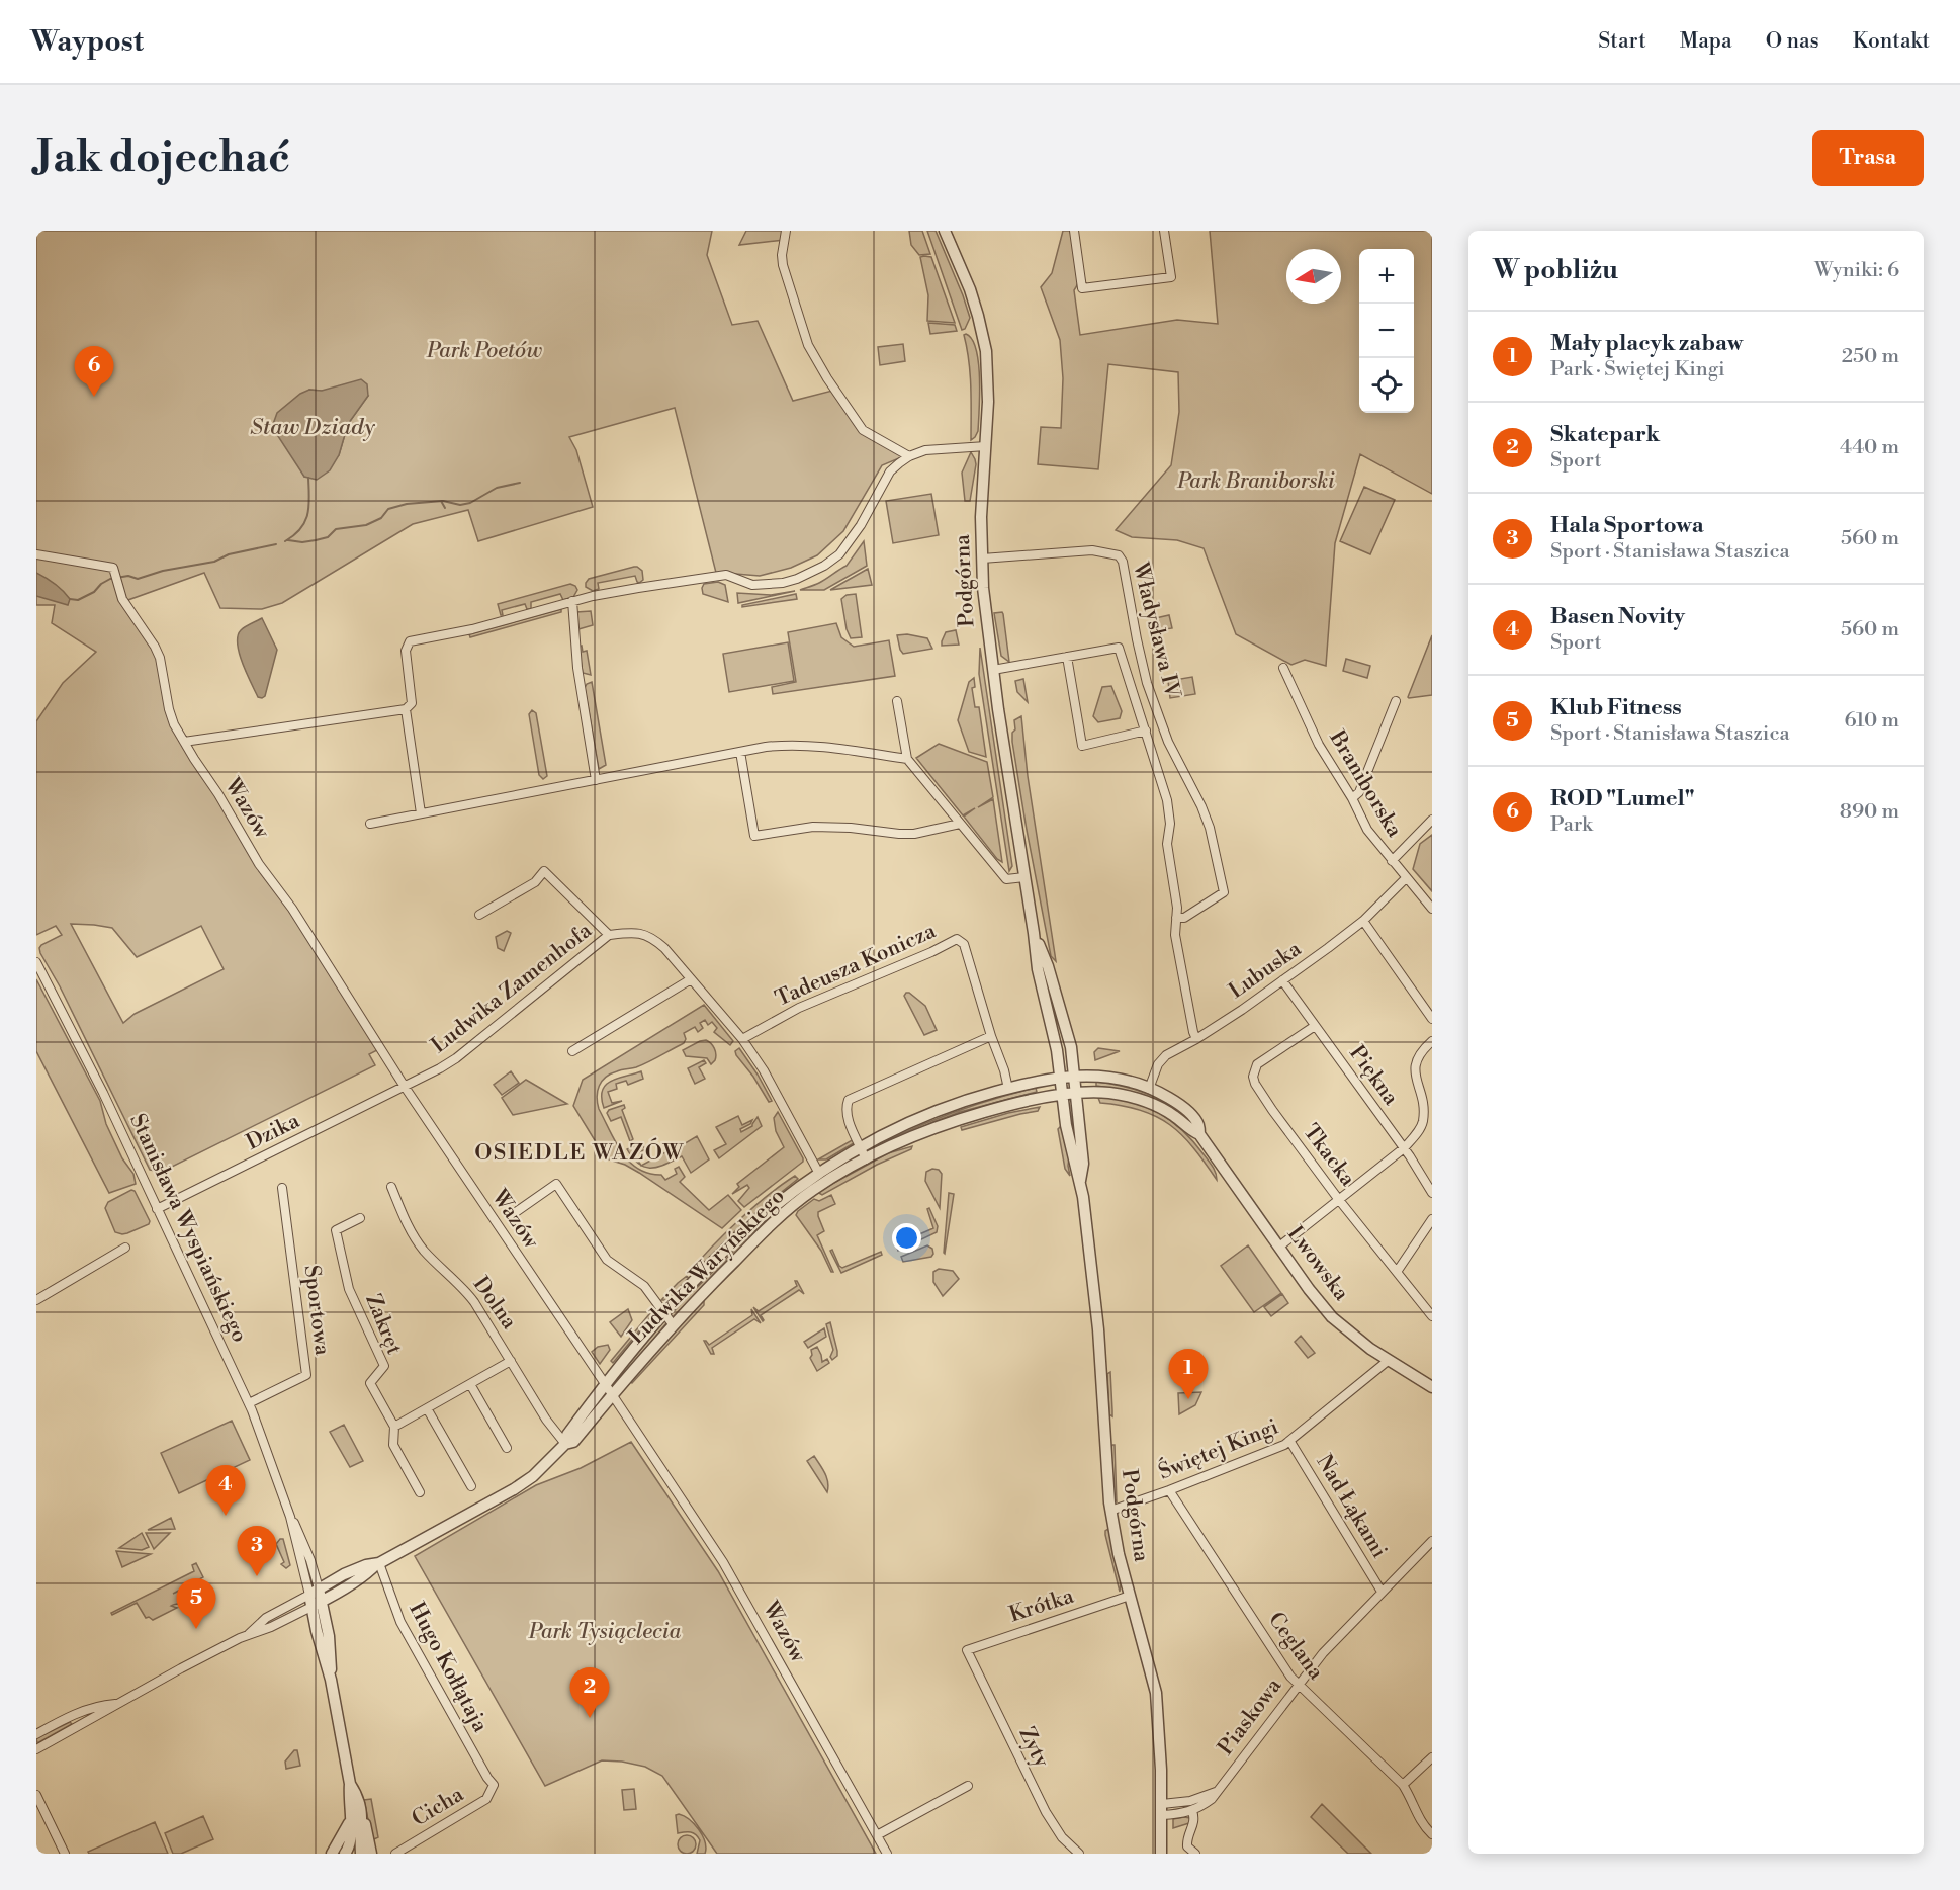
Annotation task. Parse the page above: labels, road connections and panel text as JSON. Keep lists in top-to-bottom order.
{
  "streets": {
    "street": [
      "Podgórna",
      "Władysława IV",
      "Braniborska",
      "Wazów",
      "Tadeusza Konicza",
      "Lubuska",
      "Ludwika Zamenhofa",
      "Piękna",
      "Dzika",
      "Tkacka",
      "Stanisława Wyspiańskiego",
      "Lwowska",
      "Ludwika Waryńskiego",
      "Dolna",
      "Sportowa",
      "Zakręt",
      "Świętej Kingi",
      "Nad Łąkami",
      "Krótka",
      "Ceglana",
      "Hugo Kołłątaja",
      "Piaskowa",
      "Zyty",
      "Cicha"
    ]
  },
  "crossings": [
    ["Podgórna", "Władysława IV"],
    ["Podgórna", "Lwowska"],
    ["Podgórna", "Ludwika Waryńskiego"],
    ["Podgórna", "Świętej Kingi"],
    ["Podgórna", "Krótka"],
    ["Władysława IV", "Lubuska"],
    ["Braniborska", "Lubuska"],
    ["Wazów", "Ludwika Zamenhofa"],
    ["Wazów", "Dzika"],
    ["Wazów", "Ludwika Waryńskiego"],
    ["Tadeusza Konicza", "Ludwika Zamenhofa"],
    ["Tadeusza Konicza", "Ludwika Waryńskiego"],
    ["Lubuska", "Piękna"],
    ["Lubuska", "Lwowska"],
    ["Ludwika Zamenhofa", "Dzika"],
    ["Ludwika Zamenhofa", "Ludwika Waryńskiego"],
    ["Piękna", "Tkacka"],
    ["Dzika", "Stanisława Wyspiańskiego"],
    ["Stanisława Wyspiańskiego", "Sportowa"],
    ["Lwowska", "Ludwika Waryńskiego"],
    ["Lwowska", "Świętej Kingi"],
    ["Ludwika Waryńskiego", "Dolna"],
    ["Świętej Kingi", "Nad Łąkami"],
    ["Świętej Kingi", "Ceglana"],
    ["Nad Łąkami", "Piaskowa"],
    ["Krótka", "Zyty"],
    ["Ceglana", "Piaskowa"],
    ["Hugo Kołłątaja", "Cicha"]
  ],
  "districts": ["OSIEDLE WAZÓW"],
  "water": ["Staw Dziady"],
  "parks": ["Park Poetów", "Park Braniborski", "Park Tysiąclecia"],
  "north": "left",
  "page": {
    "header": "Waypost",
    "nav": [
      "Start",
      "Mapa",
      "O nas",
      "Kontakt"
    ],
    "buttons": "Trasa",
    "title": "Jak dojechać",
    "heading": ["W pobliżu", "Wyniki: 6"],
    "map_buttons": ["+", "−"],
    "list": [
      {
        "mark": "1",
        "name": "Mały placyk zabaw",
        "note": "Park · Świętej Kingi",
        "value": "250 m"
      },
      {
        "mark": "2",
        "name": "Skatepark",
        "note": "Sport",
        "value": "440 m"
      },
      {
        "mark": "3",
        "name": "Hala Sportowa",
        "note": "Sport · Stanisława Staszica",
        "value": "560 m"
      },
      {
        "mark": "4",
        "name": "Basen Novity",
        "note": "Sport",
        "value": "560 m"
      },
      {
        "mark": "5",
        "name": "Klub Fitness",
        "note": "Sport · Stanisława Staszica",
        "value": "610 m"
      },
      {
        "mark": "6",
        "name": "ROD \"Lumel\"",
        "note": "Park",
        "value": "890 m"
      }
    ],
    "pins": [
      "6",
      "1",
      "4",
      "3",
      "5",
      "2"
    ]
  }
}
